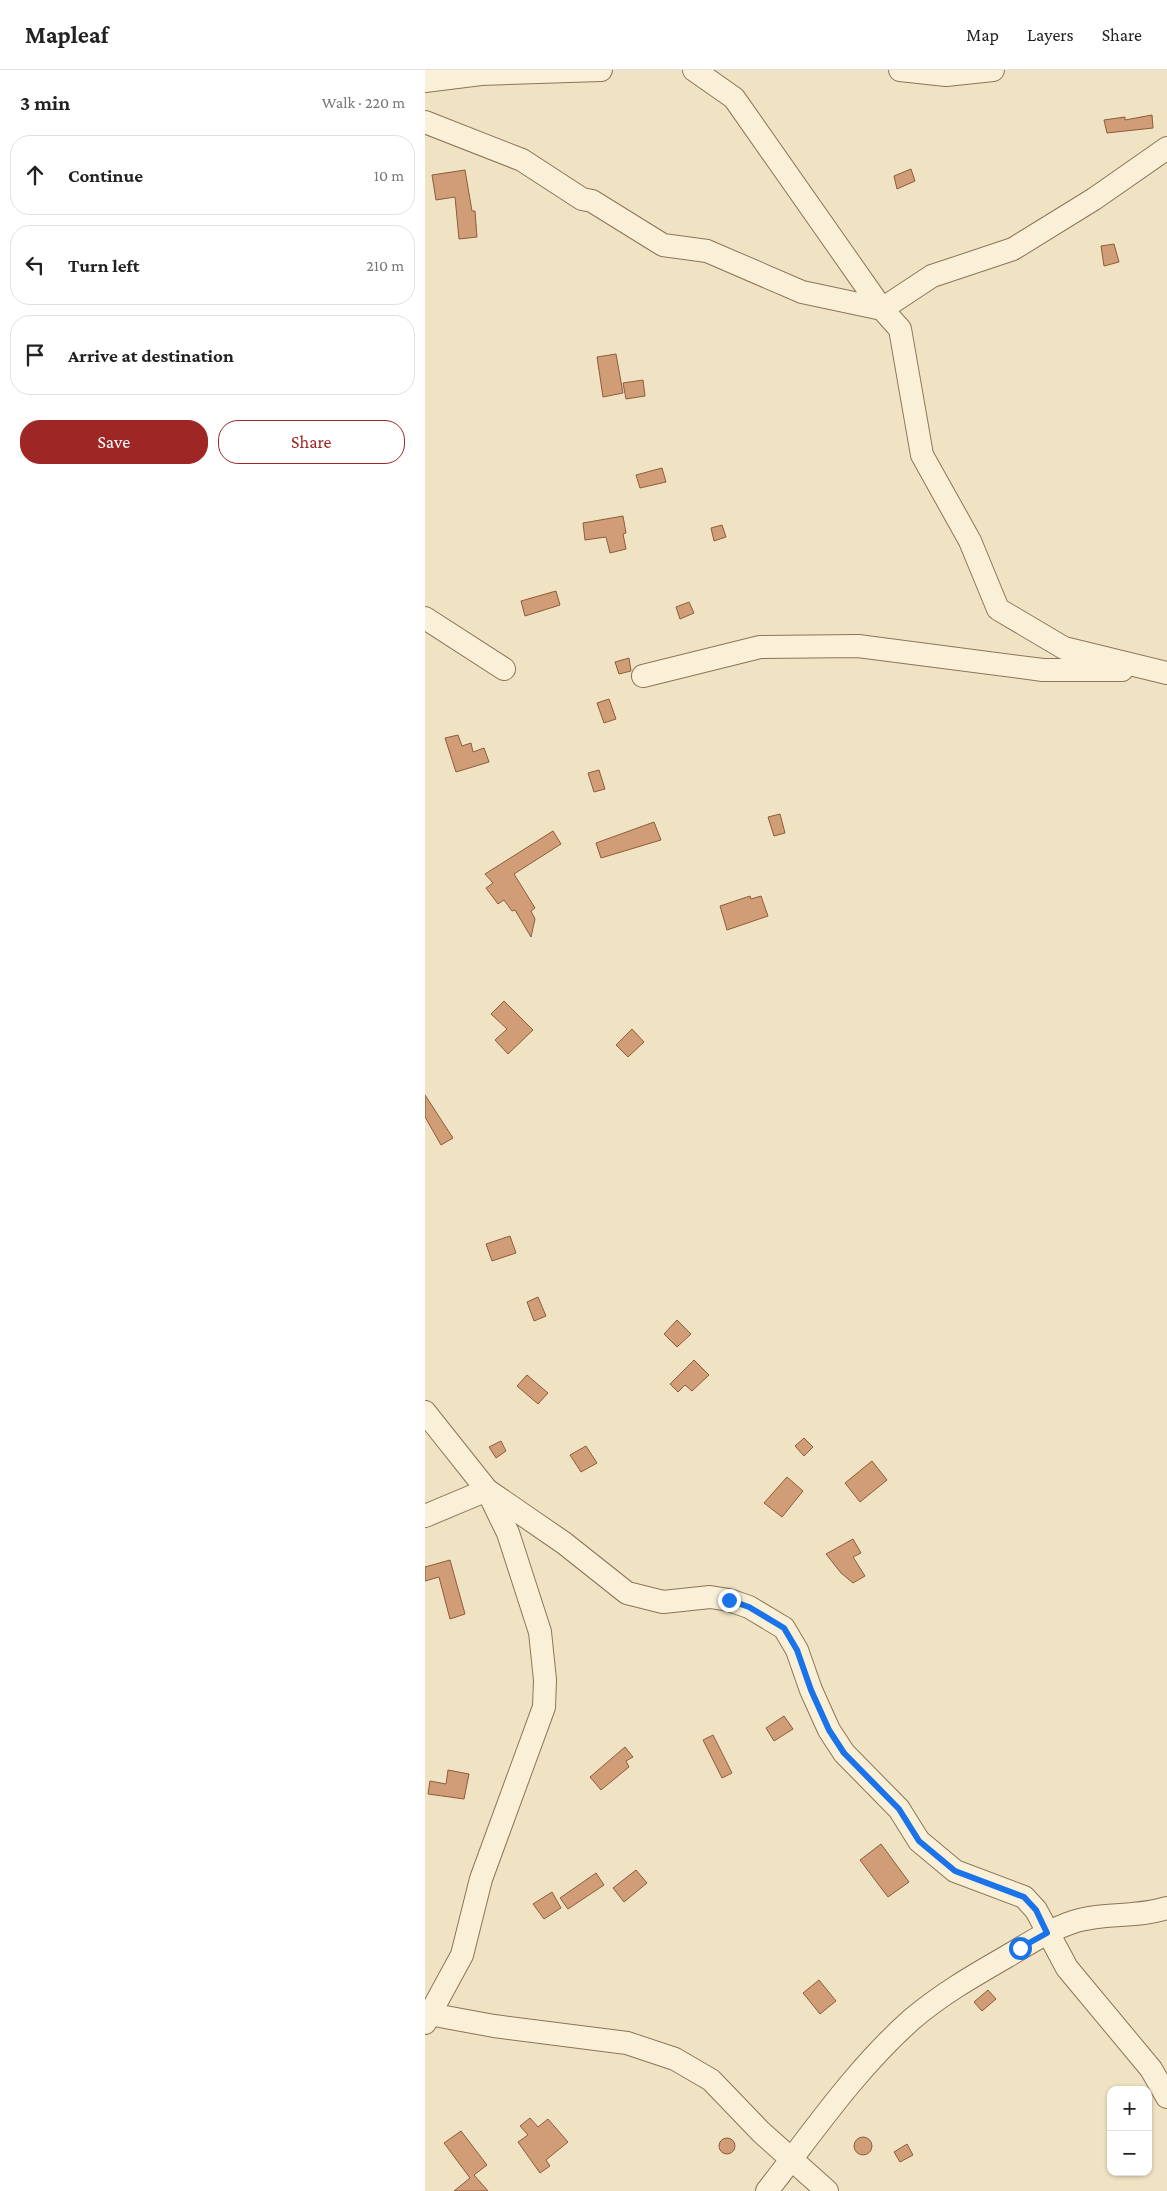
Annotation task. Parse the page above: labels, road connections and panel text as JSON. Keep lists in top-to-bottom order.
{
  "page": {
    "header": "Mapleaf",
    "nav": ["Map", "Layers", "Share"],
    "heading": ["3 min", "Walk · 220 m"],
    "list": [
      ["Continue", "10 m"],
      ["Turn left", "210 m"],
      "Arrive at destination"
    ],
    "buttons": ["Save", "Share"],
    "map_buttons": ["+", "−"]
  }
}
